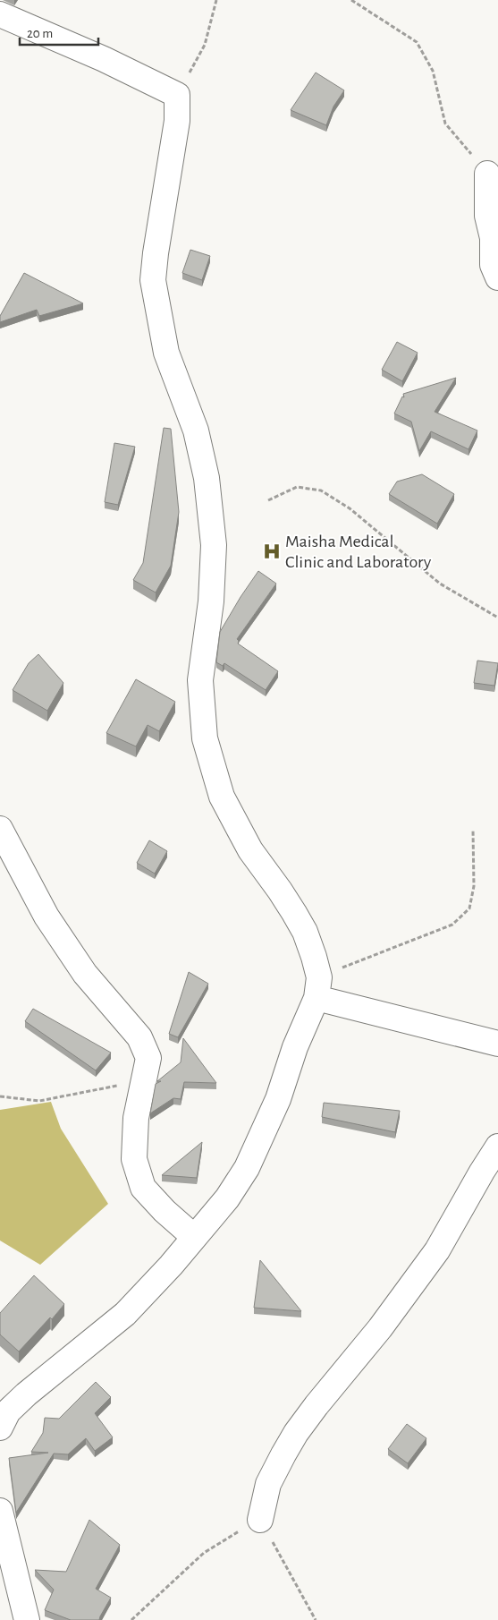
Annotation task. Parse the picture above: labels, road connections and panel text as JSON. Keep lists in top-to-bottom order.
{
  "places": {
    "hospital": ["Maisha Medical Clinic and Laboratory"]
  },
  "scale_bar": "20 m"
}
